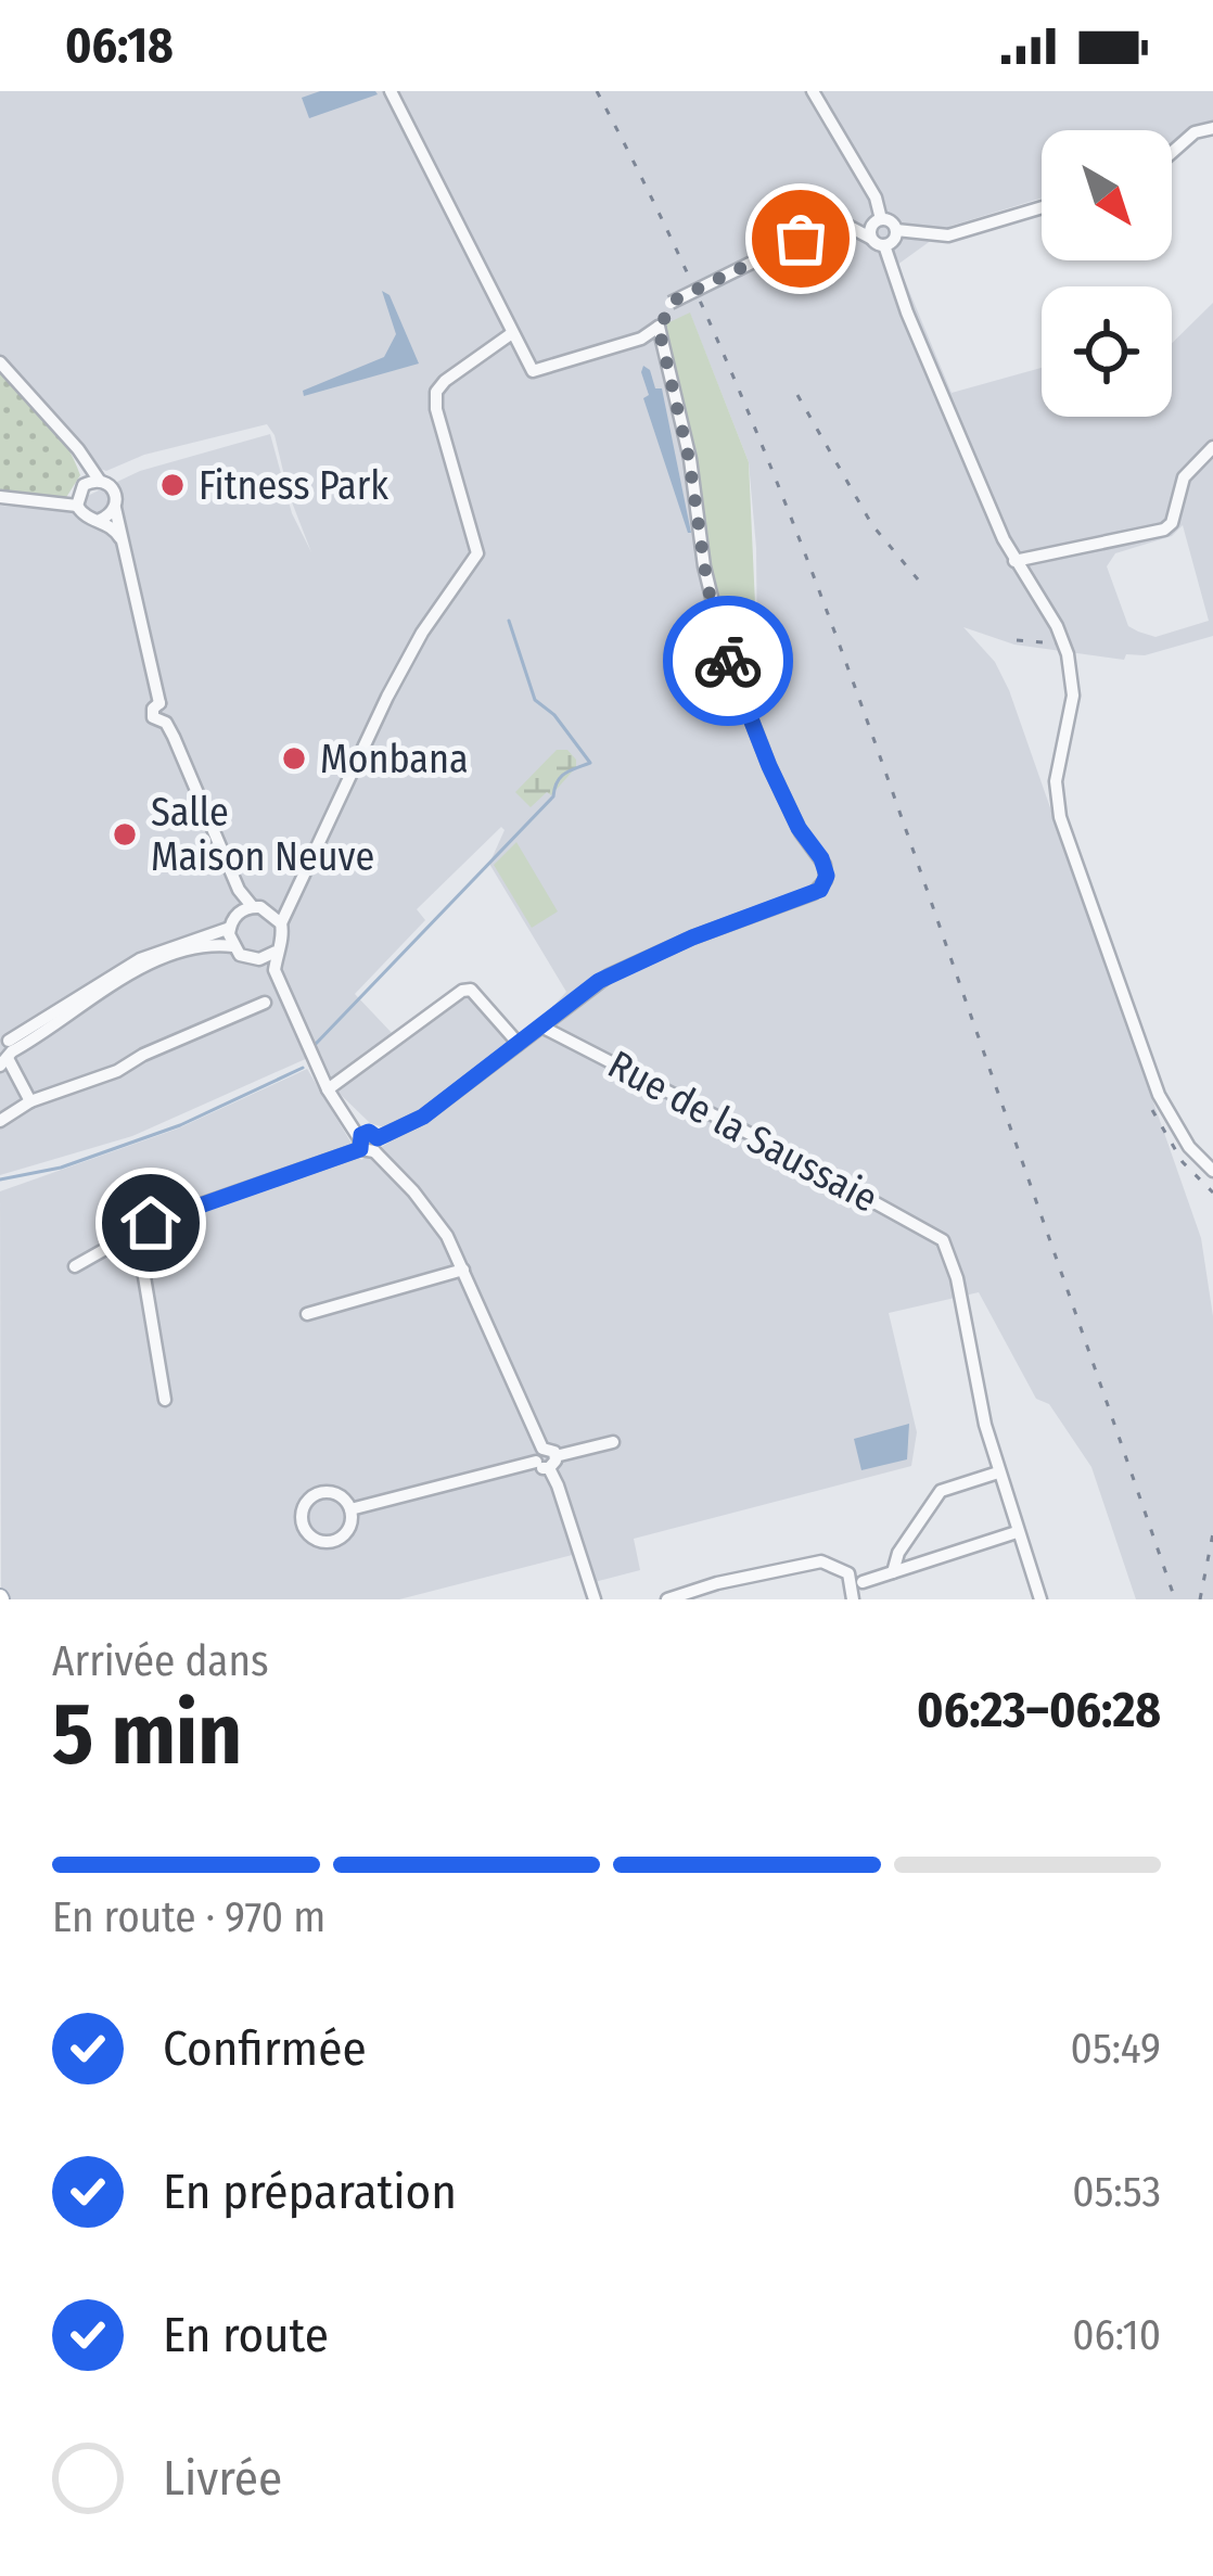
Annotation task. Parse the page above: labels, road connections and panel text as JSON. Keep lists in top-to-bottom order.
{
  "streets": {
    "street": ["Rue de la Saussaie"]
  },
  "places": ["Fitness Park", "Monbana", "Salle Maison Neuve"],
  "north": "bottom right",
  "page": {
    "status": "06:18",
    "heading": ["5 min", "Arrivée dans", "06:23–06:28"],
    "bar": "En route · 970 m",
    "list": [
      ["Confirmée", "05:49"],
      ["En préparation", "05:53"],
      ["En route", "06:10"],
      "Livrée"
    ]
  }
}
